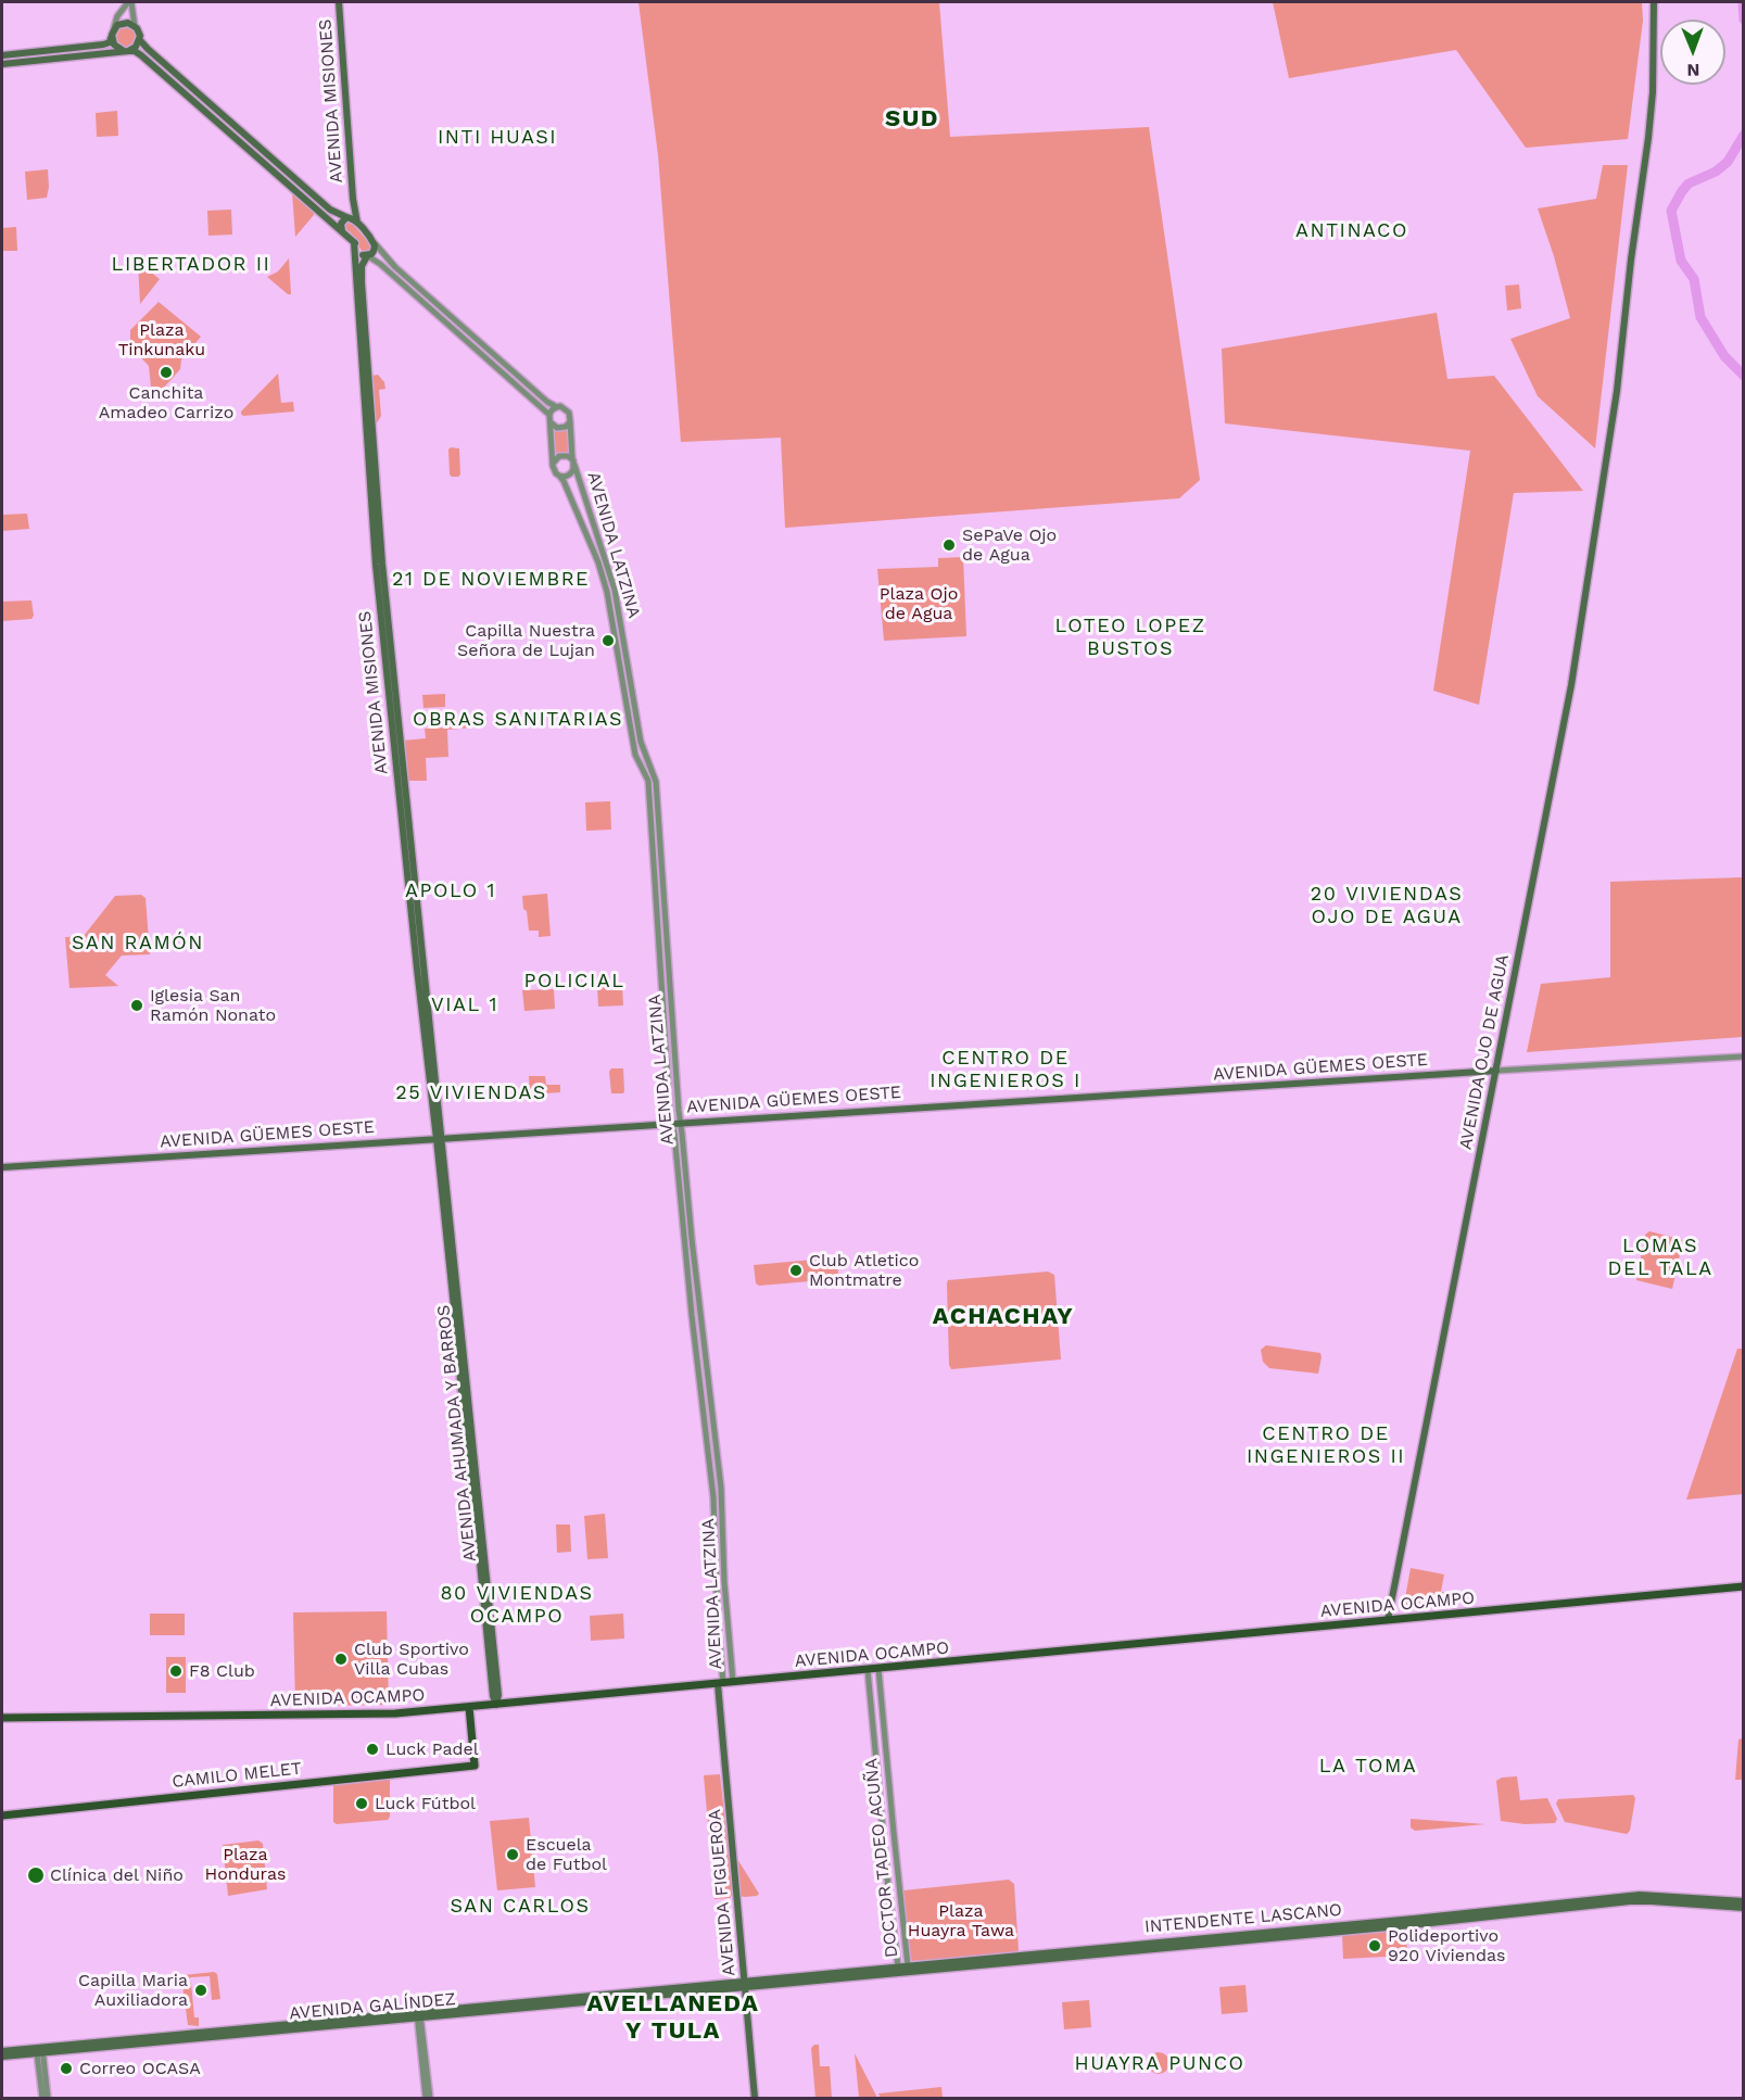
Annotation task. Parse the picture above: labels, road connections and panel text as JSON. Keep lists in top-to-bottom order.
{
  "streets": {
    "main road": [
      "AVENIDA MISIONES",
      "AVENIDA OJO DE AGUA",
      "AVENIDA GÜEMES OESTE",
      "AVENIDA AHUMADA Y BARROS",
      "AVENIDA OCAMPO",
      "CAMILO MELET",
      "AVENIDA FIGUEROA",
      "INTENDENTE LASCANO",
      "AVENIDA GALÍNDEZ"
    ],
    "street": ["AVENIDA LATZINA", "DOCTOR TADEO ACUÑA"]
  },
  "crossings": [
    ["AVENIDA MISIONES", "AVENIDA GÜEMES OESTE"],
    ["AVENIDA MISIONES", "AVENIDA AHUMADA Y BARROS"],
    ["AVENIDA LATZINA", "AVENIDA GÜEMES OESTE"],
    ["AVENIDA LATZINA", "AVENIDA OCAMPO"],
    ["AVENIDA LATZINA", "AVENIDA FIGUEROA"],
    ["AVENIDA OJO DE AGUA", "AVENIDA GÜEMES OESTE"],
    ["AVENIDA OJO DE AGUA", "AVENIDA OCAMPO"],
    ["AVENIDA GÜEMES OESTE", "AVENIDA AHUMADA Y BARROS"],
    ["AVENIDA AHUMADA Y BARROS", "AVENIDA OCAMPO"],
    ["AVENIDA OCAMPO", "CAMILO MELET"],
    ["AVENIDA OCAMPO", "DOCTOR TADEO ACUÑA"],
    ["AVENIDA OCAMPO", "AVENIDA FIGUEROA"],
    ["DOCTOR TADEO ACUÑA", "INTENDENTE LASCANO"],
    ["AVENIDA FIGUEROA", "INTENDENTE LASCANO"],
    ["AVENIDA FIGUEROA", "AVENIDA GALÍNDEZ"],
    ["INTENDENTE LASCANO", "AVENIDA GALÍNDEZ"]
  ],
  "districts": [
    "SUD",
    "INTI HUASI",
    "ANTINACO",
    "LIBERTADOR II",
    "21 DE NOVIEMBRE",
    "LOTEO LOPEZ BUSTOS",
    "OBRAS SANITARIAS",
    "APOLO 1",
    "20 VIVIENDAS OJO DE AGUA",
    "SAN RAMÓN",
    "POLICIAL",
    "VIAL 1",
    "CENTRO DE INGENIEROS I",
    "25 VIVIENDAS",
    "LOMAS DEL TALA",
    "ACHACHAY",
    "CENTRO DE INGENIEROS II",
    "80 VIVIENDAS OCAMPO",
    "LA TOMA",
    "SAN CARLOS",
    "AVELLANEDA Y TULA",
    "HUAYRA PUNCO"
  ],
  "parks": [
    "Plaza Tinkunaku",
    "Plaza Ojo de Agua",
    "Plaza Honduras",
    "Plaza Huayra Tawa"
  ],
  "places": [
    "Canchita Amadeo Carrizo",
    "SePaVe Ojo de Agua",
    "Capilla Nuestra Señora de Lujan",
    "Iglesia San Ramón Nonato",
    "Club Atletico Montmatre",
    "Club Sportivo Villa Cubas",
    "F8 Club",
    "Luck Padel",
    "Luck Fútbol",
    "Escuela de Futbol",
    "Clínica del Niño",
    "Polideportivo 920 Viviendas",
    "Capilla Maria Auxiliadora",
    "Correo OCASA"
  ],
  "north": "bottom"
}
